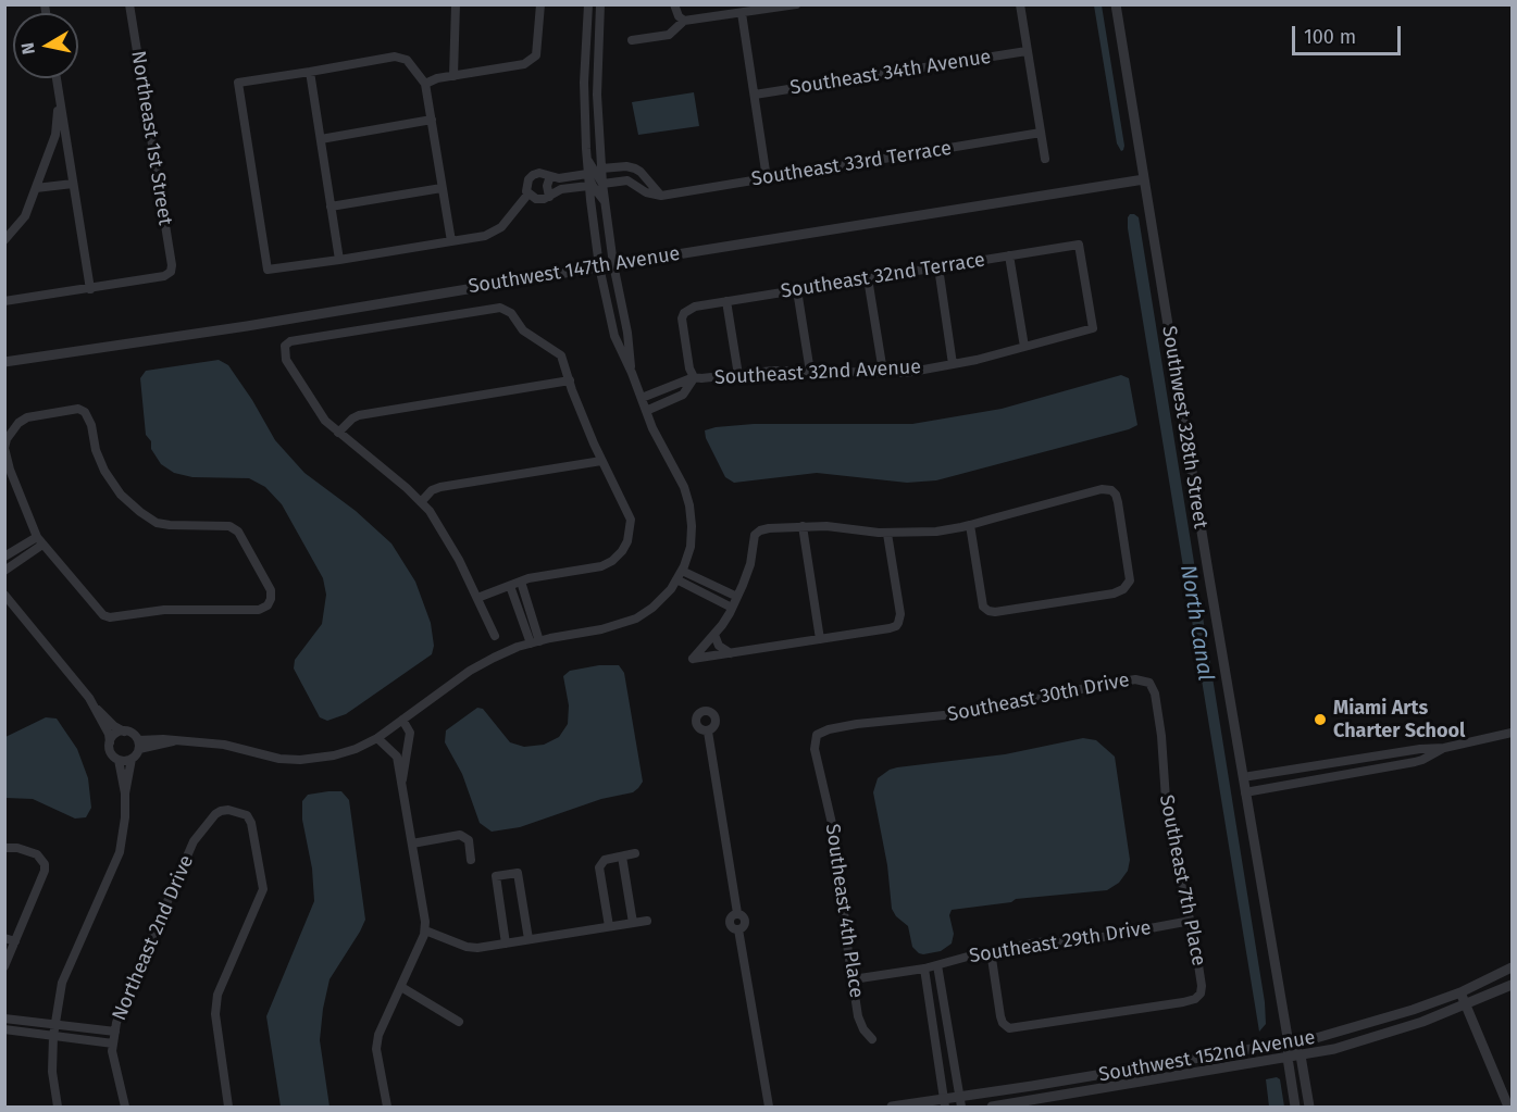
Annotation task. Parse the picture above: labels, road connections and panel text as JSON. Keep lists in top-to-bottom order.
{
  "streets": {
    "street": [
      "Southeast 34th Avenue",
      "Northeast 1st Street",
      "Southeast 33rd Terrace",
      "Southwest 147th Avenue",
      "Southeast 32nd Terrace",
      "Southeast 32nd Avenue",
      "Southwest 328th Street",
      "Southeast 30th Drive",
      "Southeast 7th Place",
      "Southeast 4th Place",
      "Northeast 2nd Drive",
      "Southeast 29th Drive",
      "Southwest 152nd Avenue"
    ]
  },
  "crossings": [
    ["Southwest 147th Avenue", "Southwest 328th Street"],
    ["Southeast 32nd Terrace", "Southeast 32nd Avenue"],
    ["Southwest 328th Street", "Southwest 152nd Avenue"],
    ["Southeast 30th Drive", "Southeast 7th Place"],
    ["Southeast 30th Drive", "Southeast 4th Place"],
    ["Southeast 7th Place", "Southeast 29th Drive"],
    ["Southeast 4th Place", "Southeast 29th Drive"]
  ],
  "water": ["North Canal"],
  "places": ["Miami Arts Charter School"],
  "scale_bar": "100 m",
  "north": "left"
}
